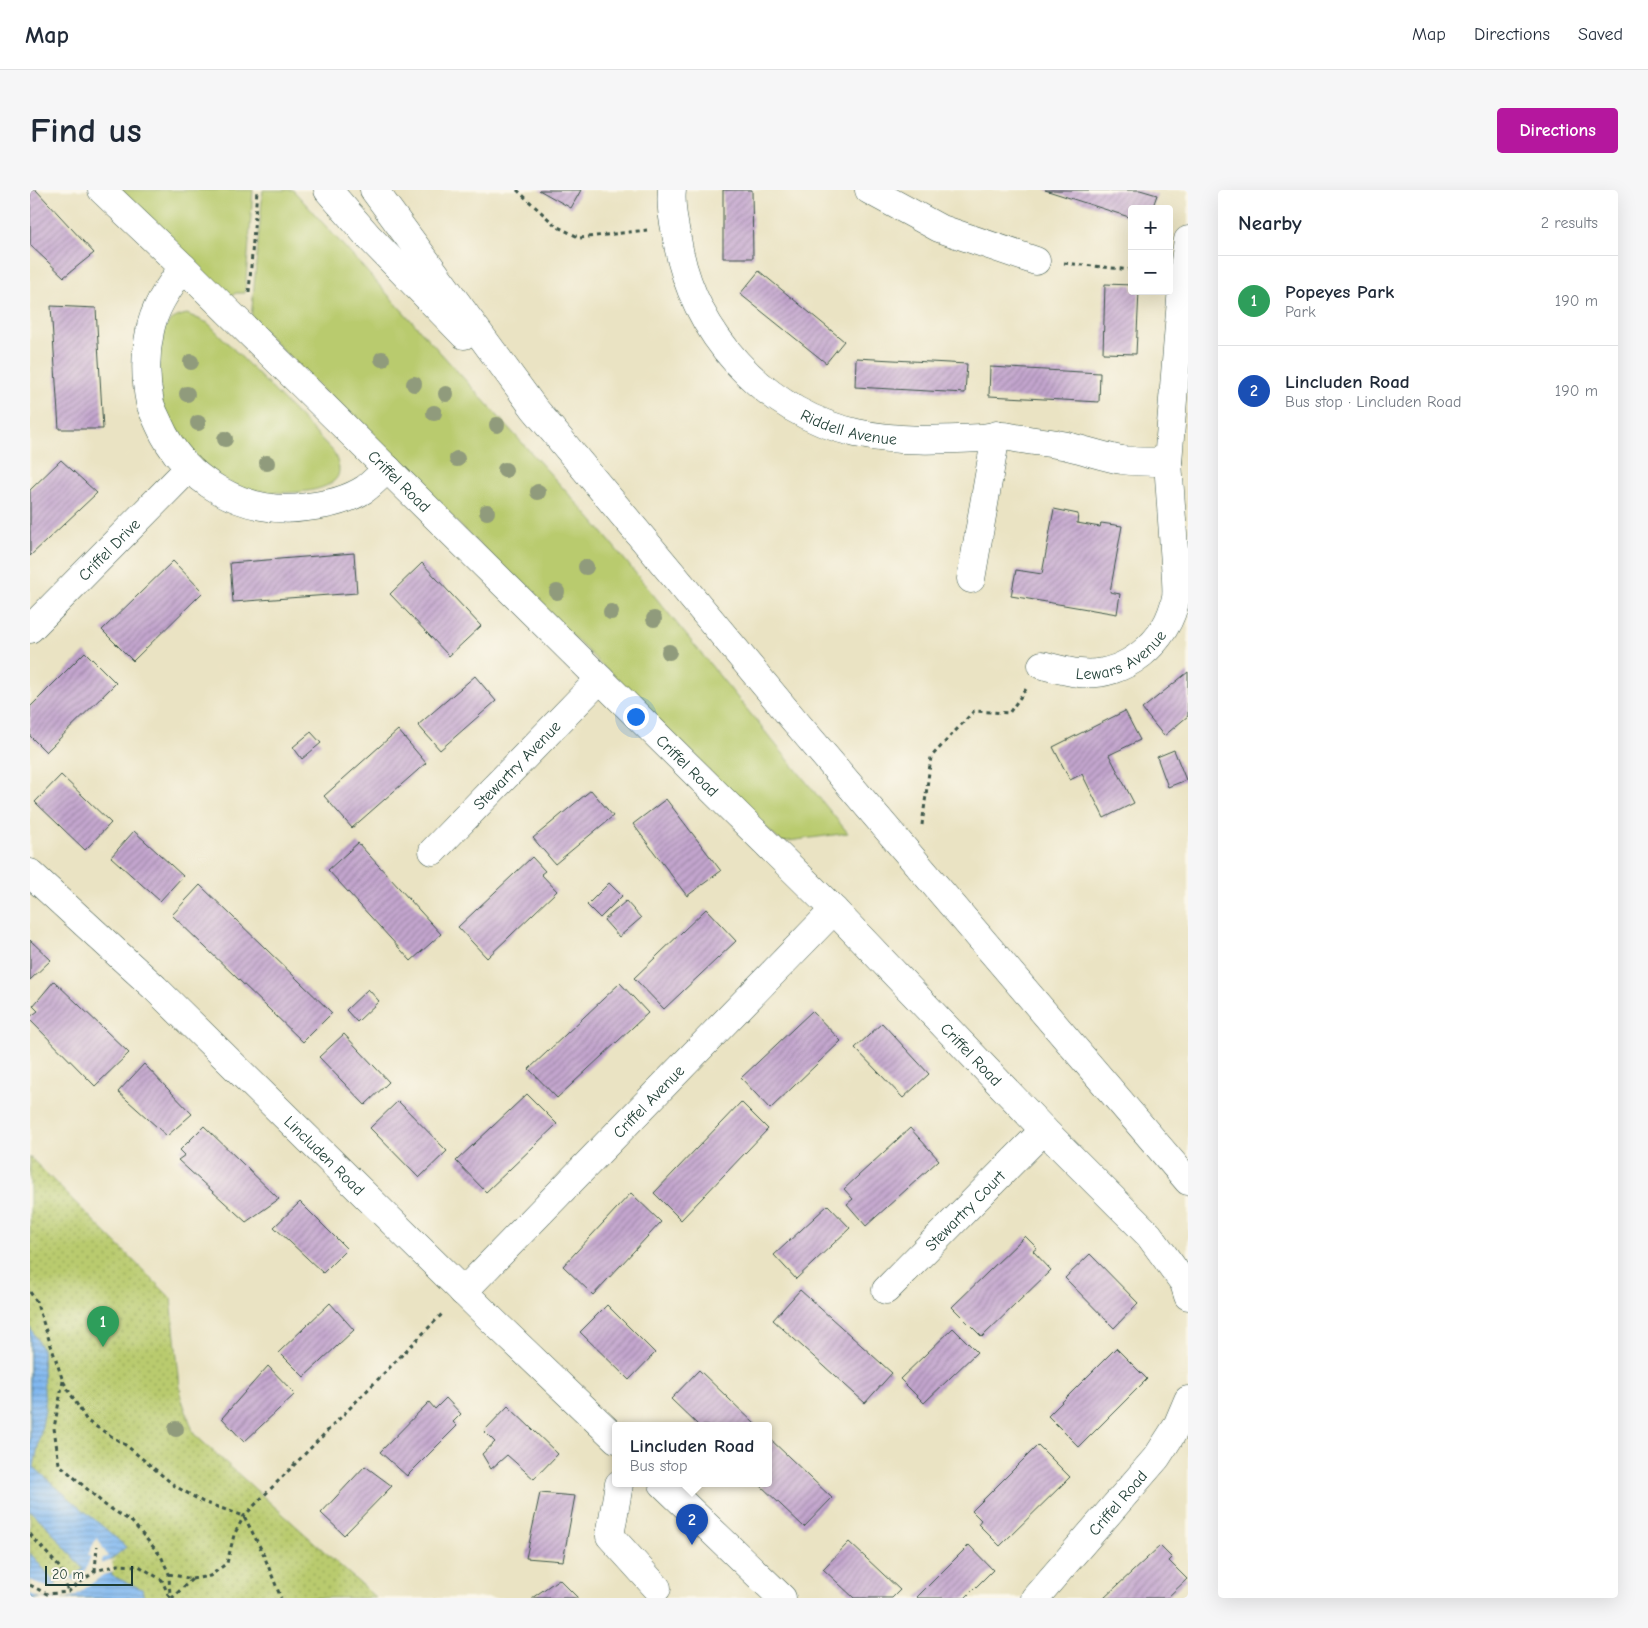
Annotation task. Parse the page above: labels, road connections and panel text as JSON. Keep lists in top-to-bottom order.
{
  "streets": {
    "main road": [
      "Riddell Avenue",
      "Criffel Road",
      "Criffel Drive",
      "Lewars Avenue",
      "Stewartry Avenue",
      "Criffel Avenue",
      "Lincluden Road",
      "Stewartry Court"
    ]
  },
  "crossings": [
    ["Riddell Avenue", "Lewars Avenue"],
    ["Criffel Road", "Stewartry Avenue"],
    ["Criffel Road", "Criffel Avenue"],
    ["Criffel Road", "Stewartry Court"],
    ["Criffel Avenue", "Lincluden Road"]
  ],
  "scale_bar": "20 m",
  "page": {
    "header": "Map",
    "nav": ["Map", "Directions", "Saved"],
    "buttons": "Directions",
    "title": "Find us",
    "heading": ["Nearby", "2 results"],
    "map_buttons": ["+", "−"],
    "list": [
      {
        "mark": "1",
        "name": "Popeyes Park",
        "note": "Park",
        "value": "190 m"
      },
      {
        "mark": "2",
        "name": "Lincluden Road",
        "note": "Bus stop · Lincluden Road",
        "value": "190 m"
      }
    ],
    "pins": ["1", "2"],
    "popup": ["Lincluden Road", "Bus stop"],
    "scale": "20 m"
  }
}
